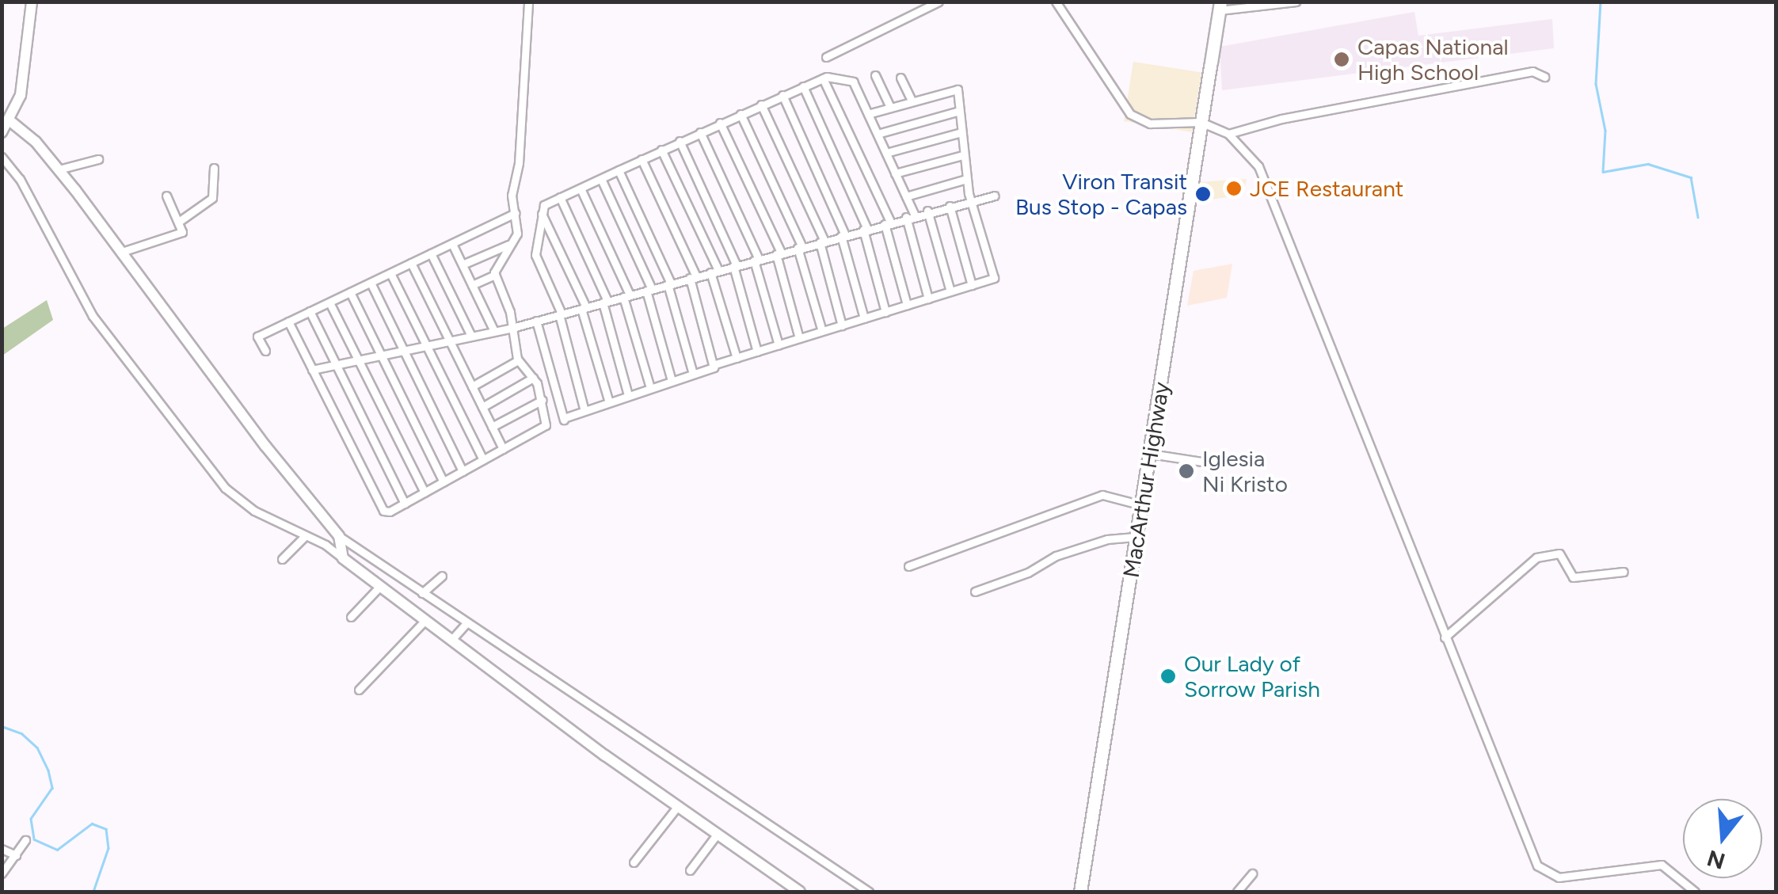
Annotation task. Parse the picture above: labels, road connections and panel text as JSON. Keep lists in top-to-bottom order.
{
  "streets": {
    "highway": ["MacArthur Highway"]
  },
  "places": [
    "Capas National High School",
    "JCE Restaurant",
    "Viron Transit Bus Stop - Capas",
    "Iglesia Ni Kristo",
    "Our Lady of Sorrow Parish"
  ],
  "north": "bottom"
}
